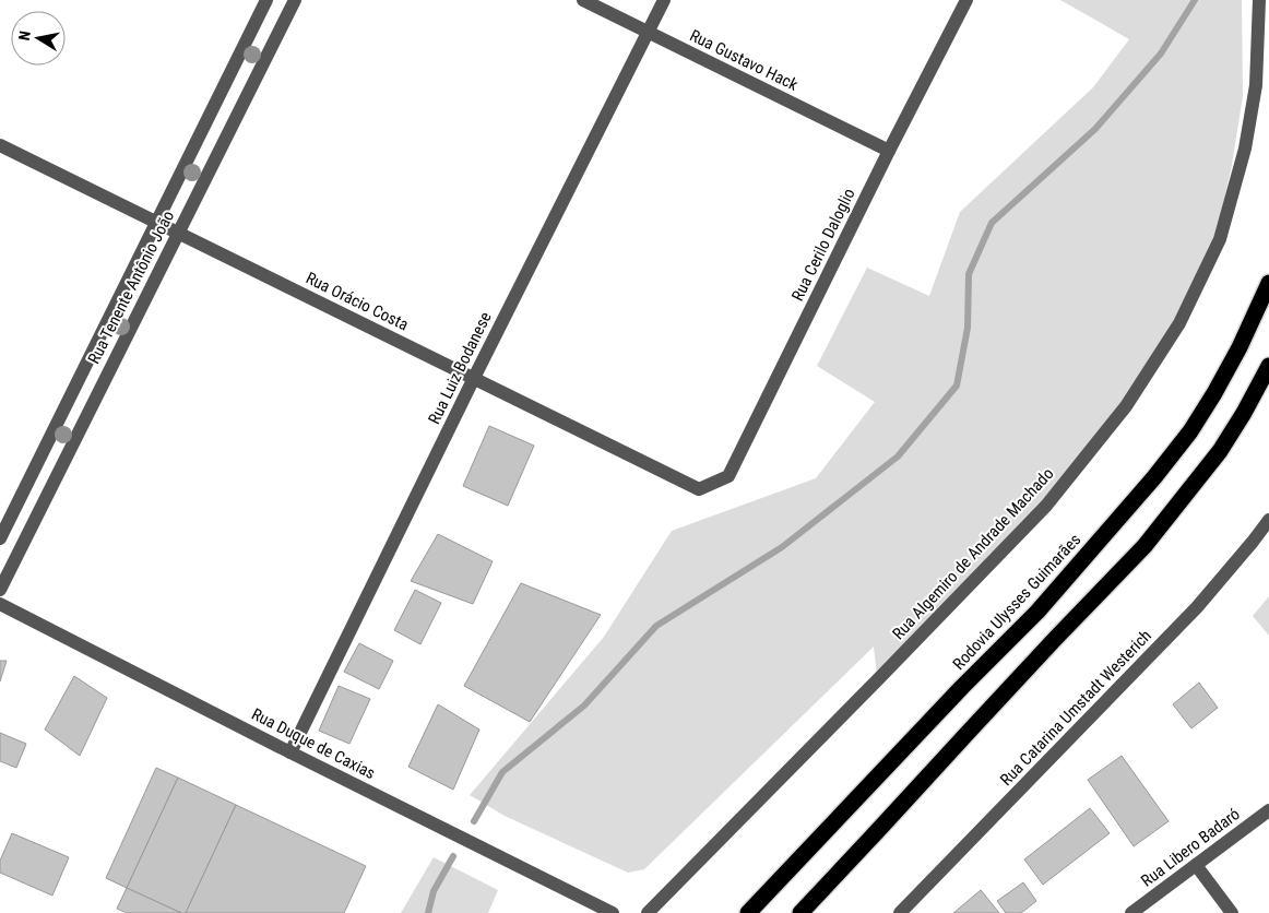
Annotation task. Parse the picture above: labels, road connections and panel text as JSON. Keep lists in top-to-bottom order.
{
  "streets": {
    "highway": ["Rodovia Ulysses Guimarães"],
    "street": [
      "Rua Gustavo Hack",
      "Rua Cerilo Daloglio",
      "Rua Tenente Antônio João",
      "Rua Orácio Costa",
      "Rua Luiz Bodanese",
      "Rua Algemiro de Andrade Machado",
      "Rua Catarina Umstadt Westerich",
      "Rua Duque de Caxias",
      "Rua Libero Badaró"
    ]
  },
  "crossings": [
    ["Rua Gustavo Hack", "Rua Cerilo Daloglio"],
    ["Rua Gustavo Hack", "Rua Luiz Bodanese"],
    ["Rua Cerilo Daloglio", "Rua Orácio Costa"],
    ["Rua Tenente Antônio João", "Rua Orácio Costa"],
    ["Rua Orácio Costa", "Rua Luiz Bodanese"],
    ["Rua Luiz Bodanese", "Rua Duque de Caxias"]
  ],
  "north": "left"
}
